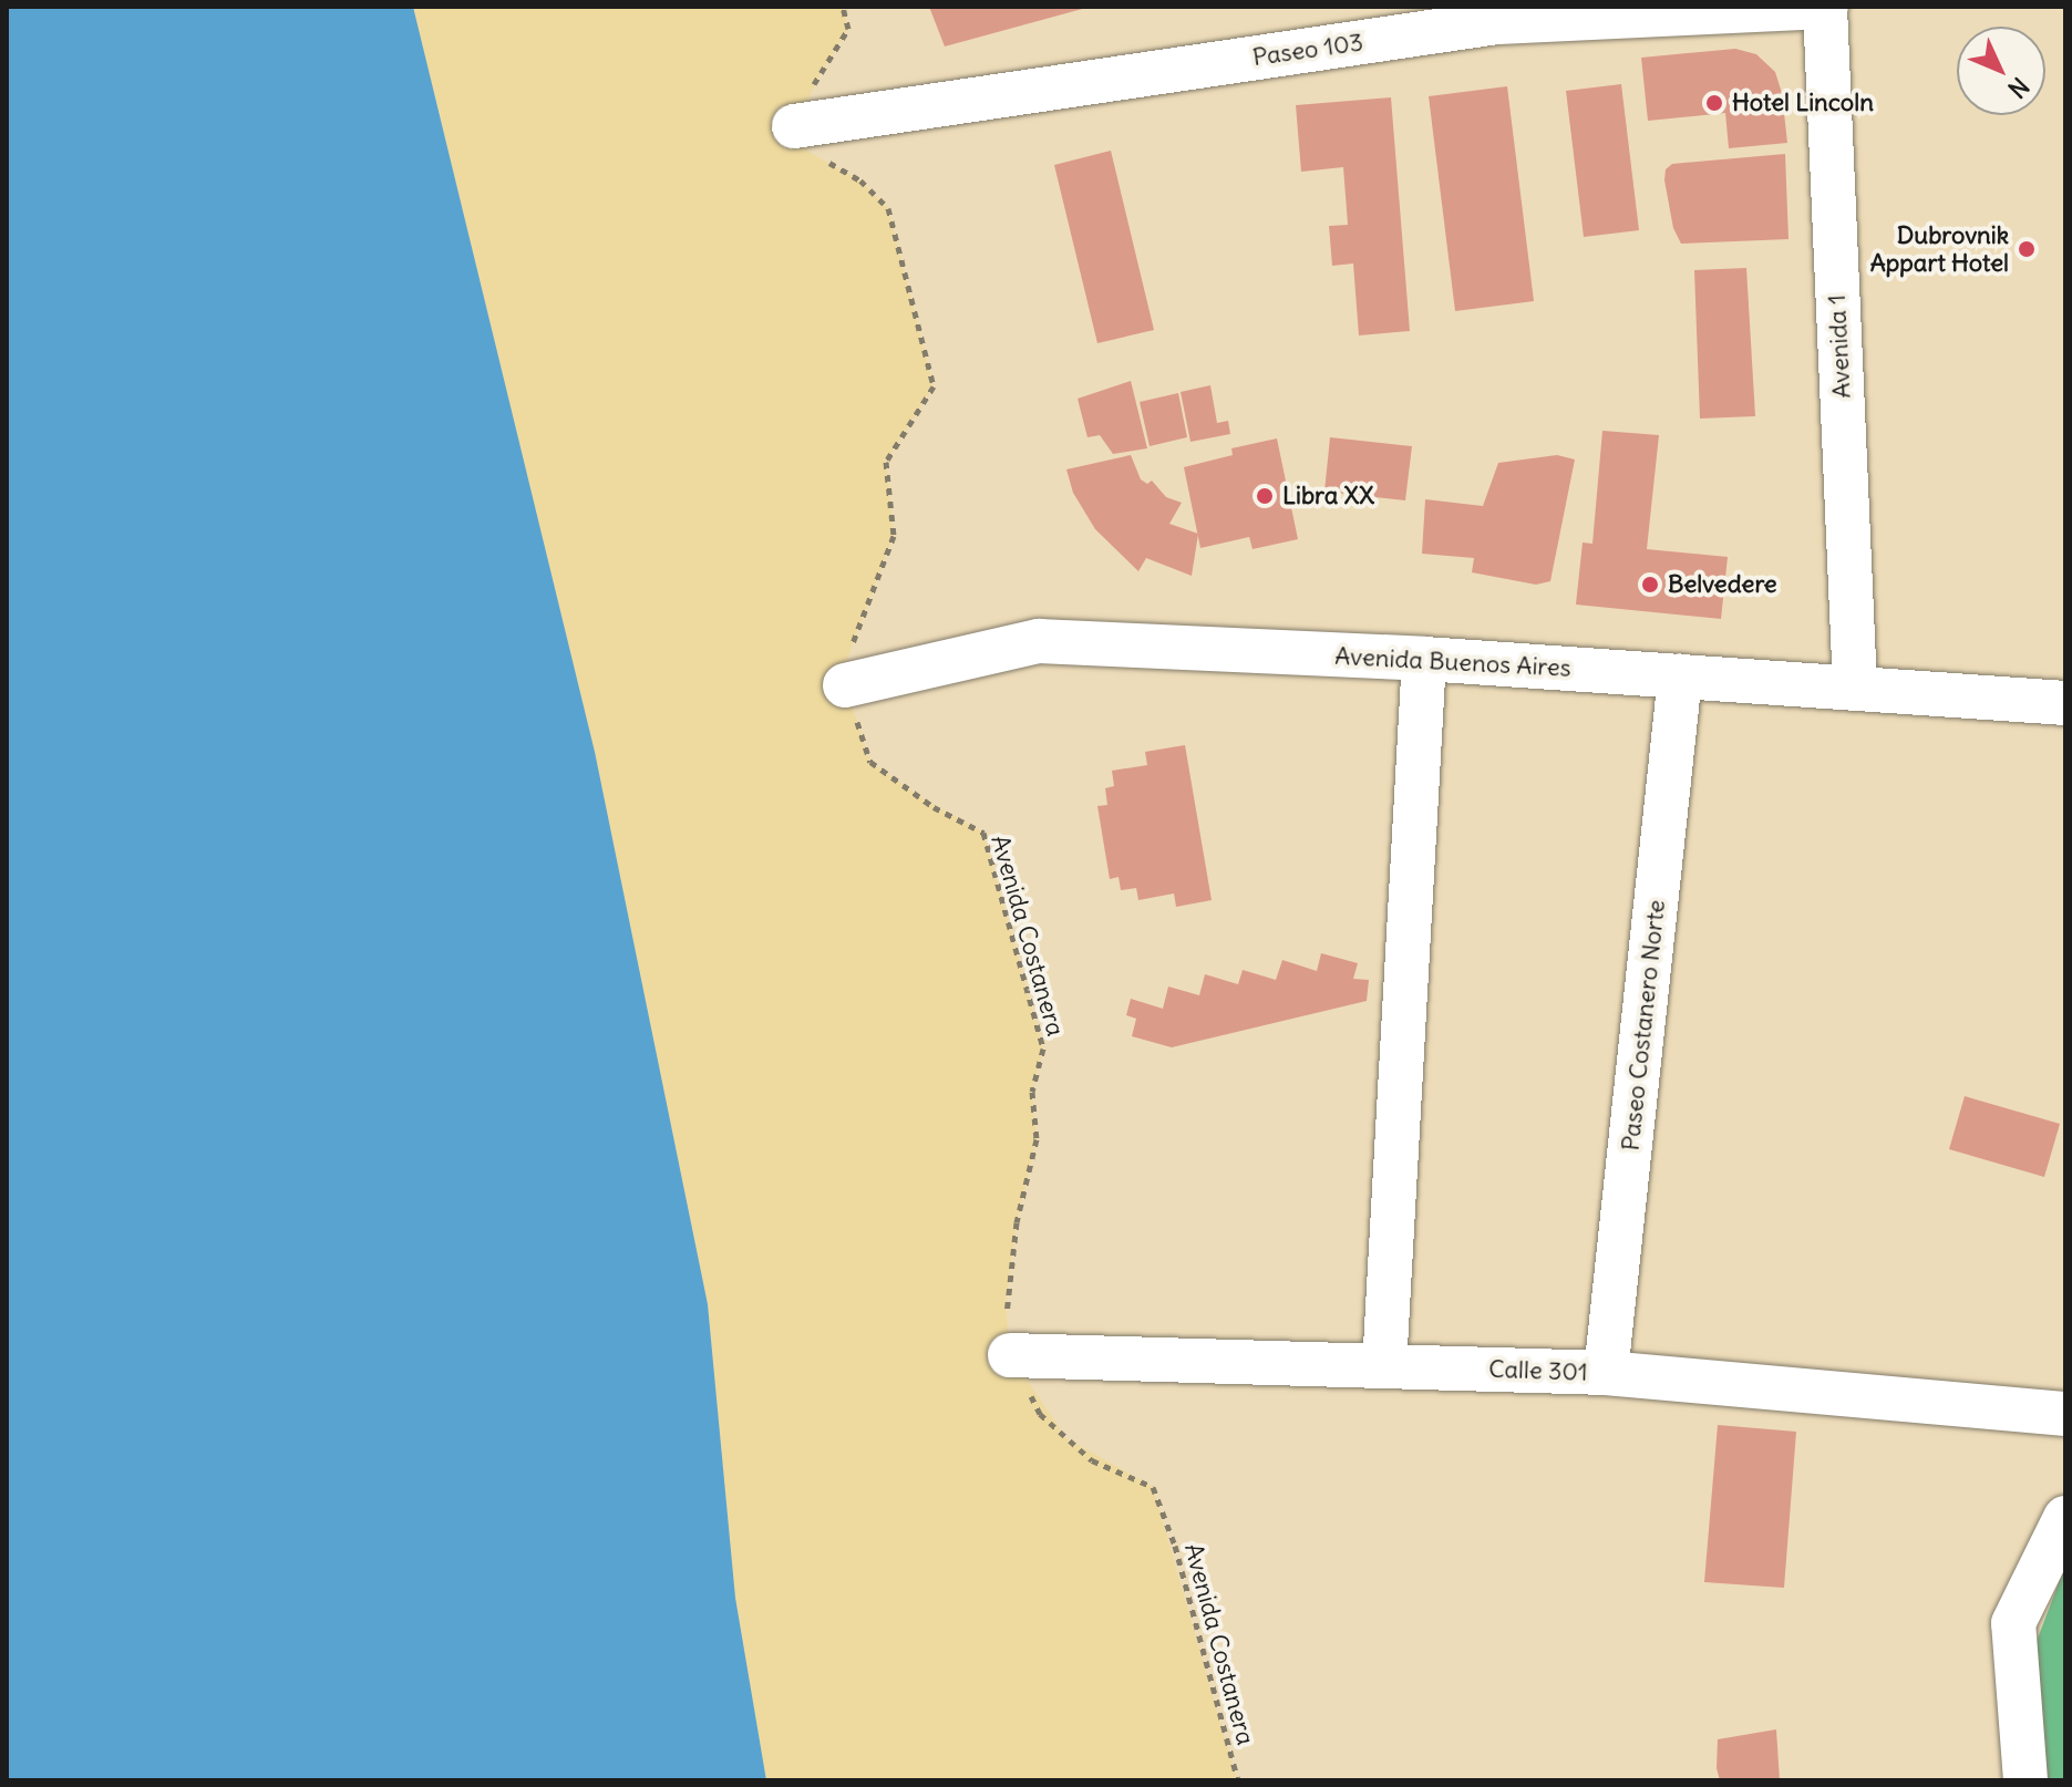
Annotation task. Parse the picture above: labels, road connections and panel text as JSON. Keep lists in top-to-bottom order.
{
  "streets": {
    "street": [
      "Paseo 103",
      "Avenida 1",
      "Avenida Buenos Aires",
      "Paseo Costanero Norte",
      "Calle 301"
    ],
    "path": ["Avenida Costanera"]
  },
  "crossings": [
    ["Paseo 103", "Avenida 1"],
    ["Paseo 103", "Avenida Costanera"],
    ["Avenida 1", "Avenida Buenos Aires"],
    ["Avenida Buenos Aires", "Avenida Costanera"],
    ["Avenida Buenos Aires", "Paseo Costanero Norte"],
    ["Avenida Costanera", "Calle 301"],
    ["Paseo Costanero Norte", "Calle 301"]
  ],
  "places": [
    "Hotel Lincoln",
    "Dubrovnik Appart Hotel",
    "Libra XX",
    "Belvedere"
  ],
  "north": "bottom right"
}
